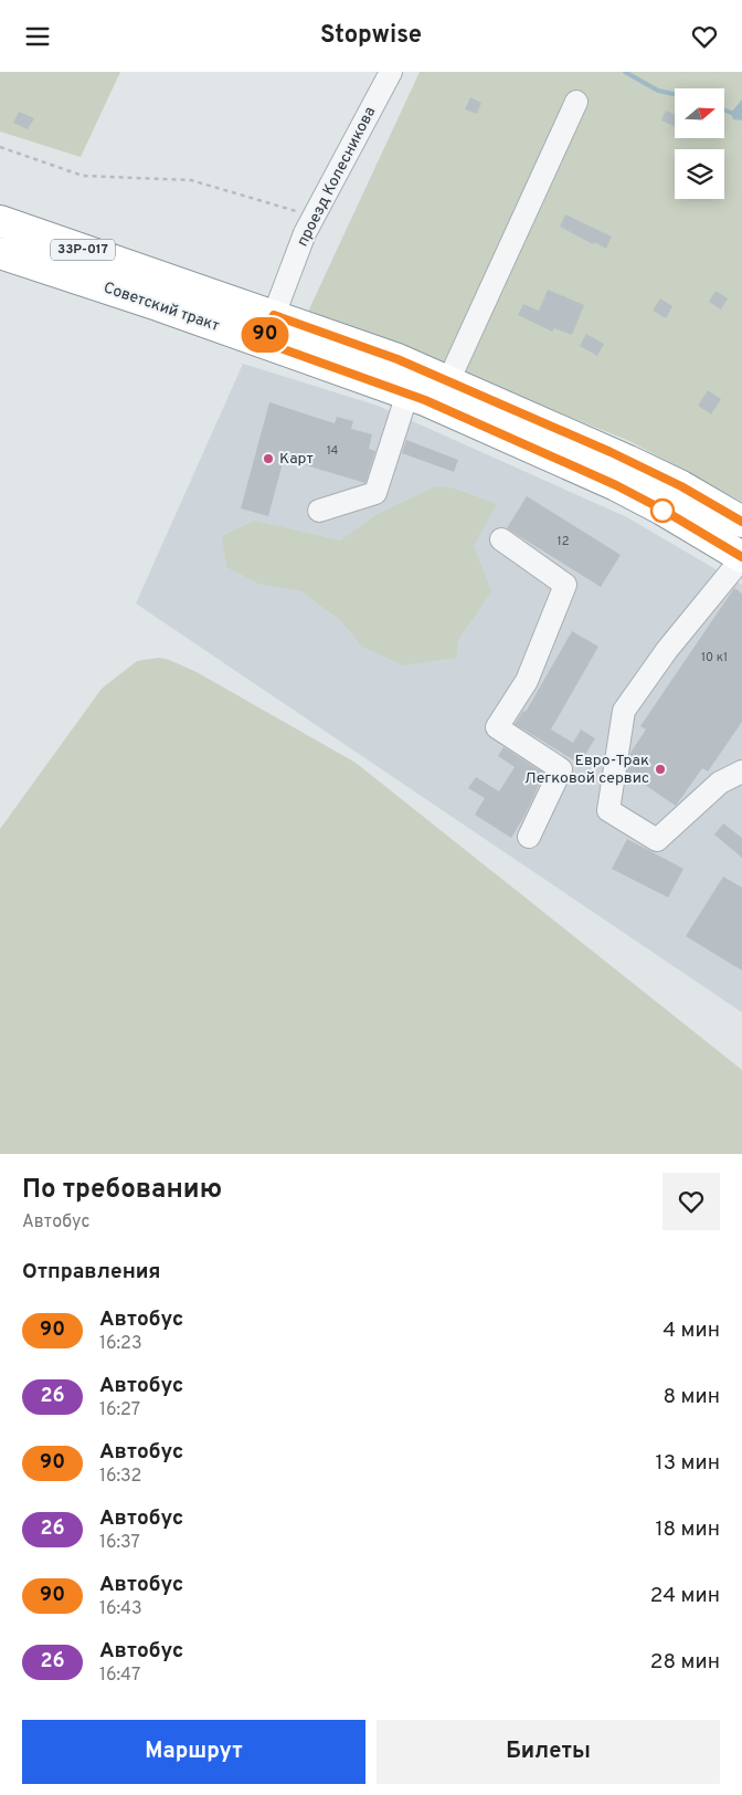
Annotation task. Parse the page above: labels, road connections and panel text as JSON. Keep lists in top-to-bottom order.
{
  "streets": {
    "highway": ["33Р-017", "Советский тракт"],
    "street": ["проезд Колесникова"]
  },
  "crossings": [
    ["проезд Колесникова", "Советский тракт"]
  ],
  "places": ["Карт", "Евро-Трак Легковой сервис"],
  "lines": ["bus line 90"],
  "house_numbers": ["14", "12", "10 к1"],
  "north": "right",
  "page": {
    "header": "Stopwise",
    "on_map": "90",
    "heading": [
      ["По требованию", "Автобус"],
      "Отправления"
    ],
    "list": [
      {
        "mark": "90",
        "name": "Автобус",
        "note": "16:23",
        "value": "4 мин"
      },
      {
        "mark": "26",
        "name": "Автобус",
        "note": "16:27",
        "value": "8 мин"
      },
      {
        "mark": "90",
        "name": "Автобус",
        "note": "16:32",
        "value": "13 мин"
      },
      {
        "mark": "26",
        "name": "Автобус",
        "note": "16:37",
        "value": "18 мин"
      },
      {
        "mark": "90",
        "name": "Автобус",
        "note": "16:43",
        "value": "24 мин"
      },
      {
        "mark": "26",
        "name": "Автобус",
        "note": "16:47",
        "value": "28 мин"
      }
    ],
    "buttons": ["Маршрут", "Билеты"]
  }
}
